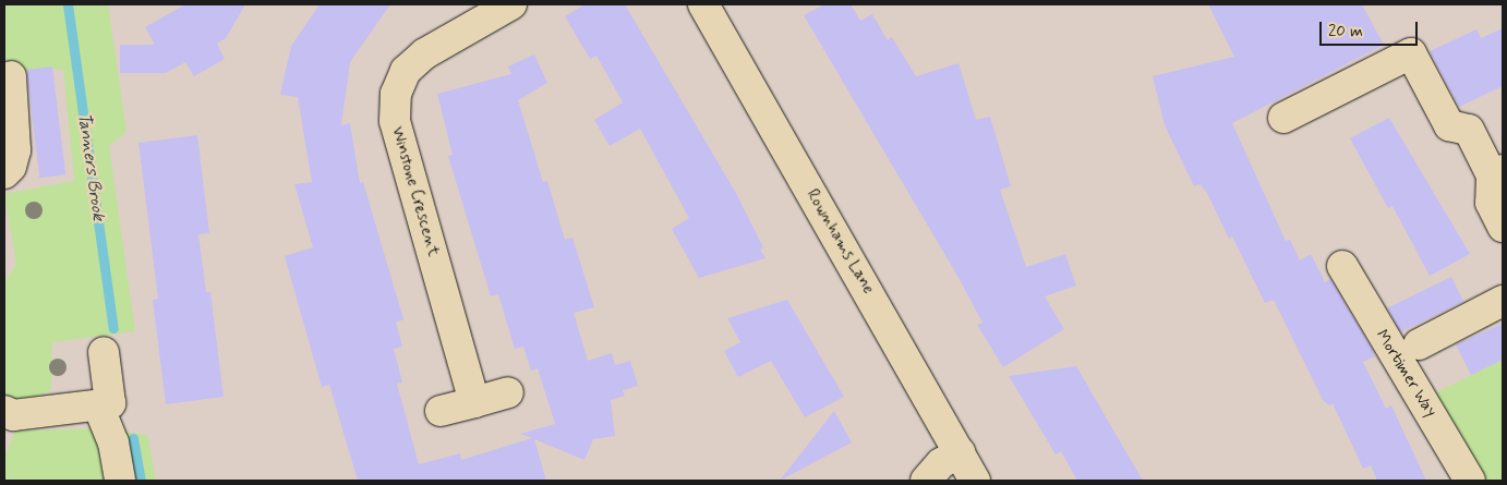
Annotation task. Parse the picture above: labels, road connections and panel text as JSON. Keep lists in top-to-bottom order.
{
  "streets": {
    "street": ["Winstone Crescent", "Rownhams Lane", "Mortimer Way"]
  },
  "water": ["Tanners Brook"],
  "scale_bar": "20 m"
}
